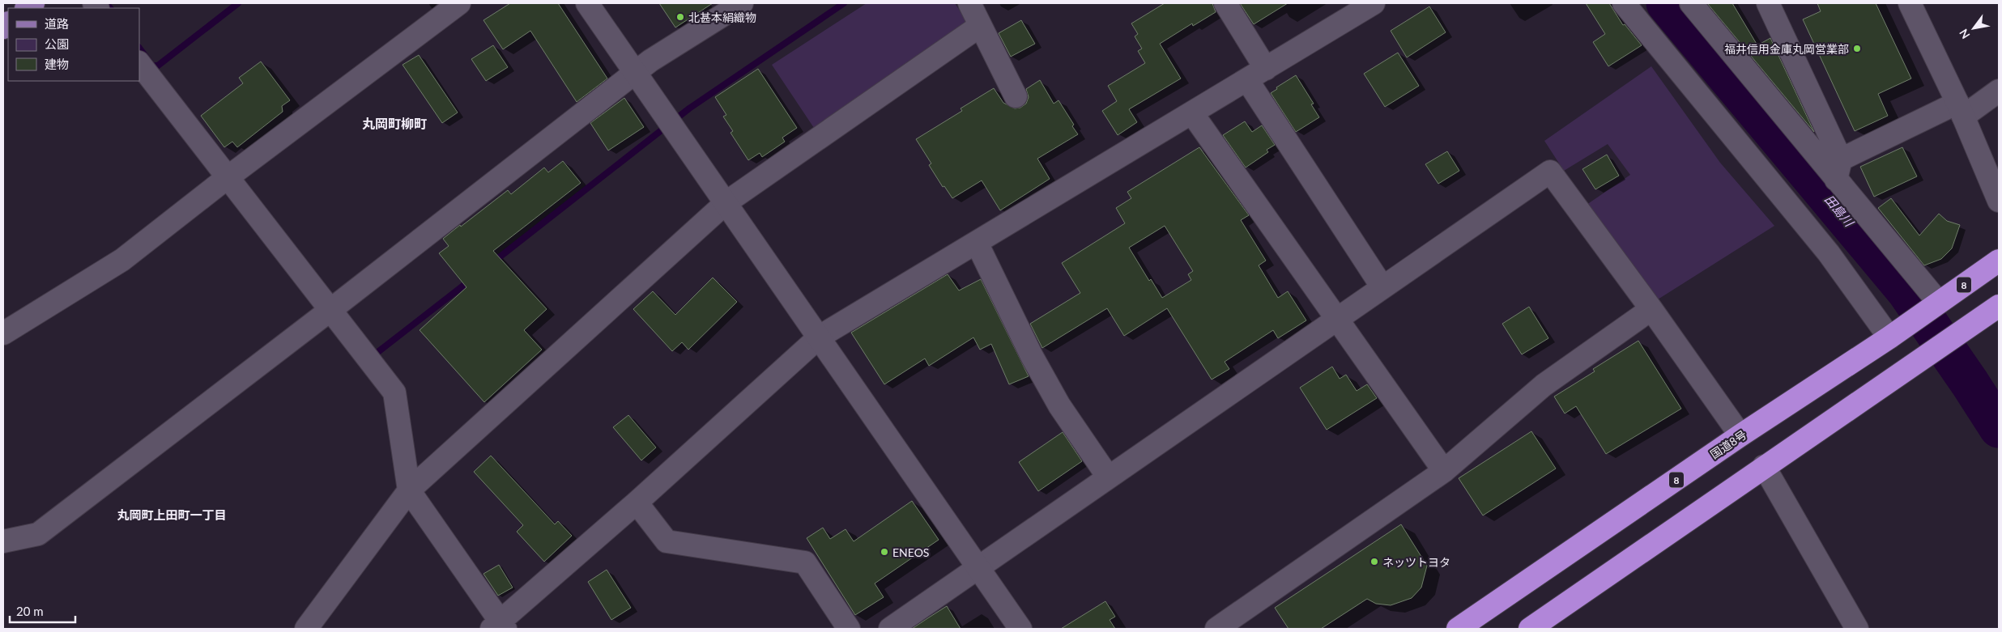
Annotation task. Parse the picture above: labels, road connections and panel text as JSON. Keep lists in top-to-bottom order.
{
  "streets": {
    "highway": ["8", "国道8号"]
  },
  "districts": ["丸岡町柳町", "丸岡町上田町一丁目"],
  "water": ["田島川"],
  "places": [
    "北甚本絹織物",
    "福井信用金庫丸岡営業部",
    "ENEOS",
    "ネッツトヨタ"
  ],
  "legend": ["道路", "公園", "建物"],
  "scale_bar": "20 m",
  "north": "bottom left"
}
